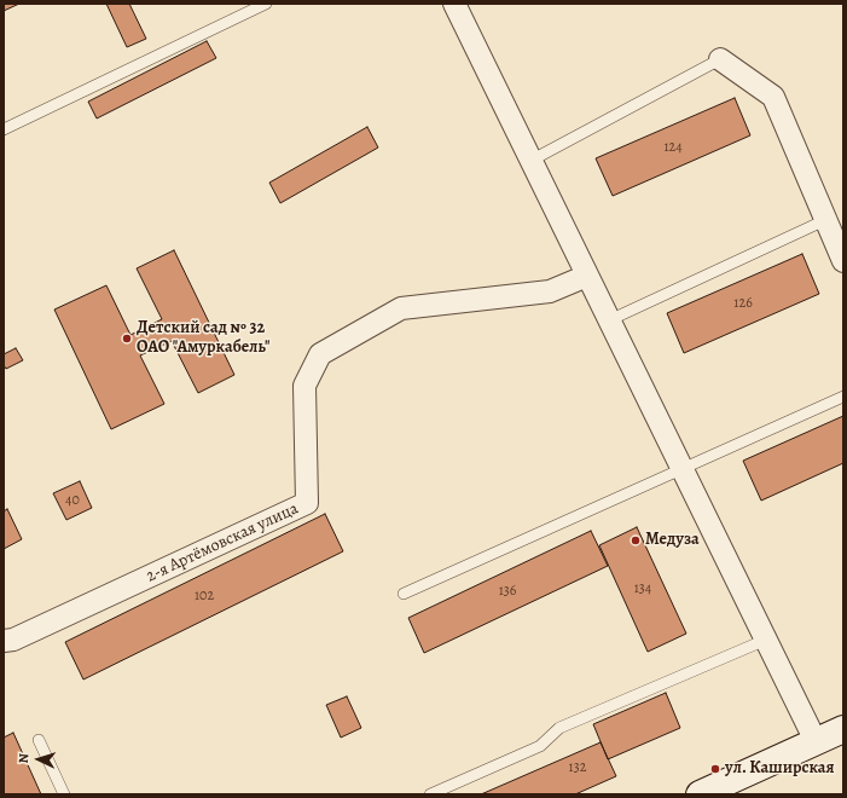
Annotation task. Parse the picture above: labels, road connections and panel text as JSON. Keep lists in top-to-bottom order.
{
  "streets": {
    "street": ["2-я Артёмовская улица"]
  },
  "places": ["Детский сад № 32 ОАО \"Амуркабель\"", "Медуза", "ул. Каширская"],
  "house_numbers": [
    "124",
    "126",
    "40",
    "134",
    "136",
    "102",
    "132"
  ],
  "north": "left"
}
